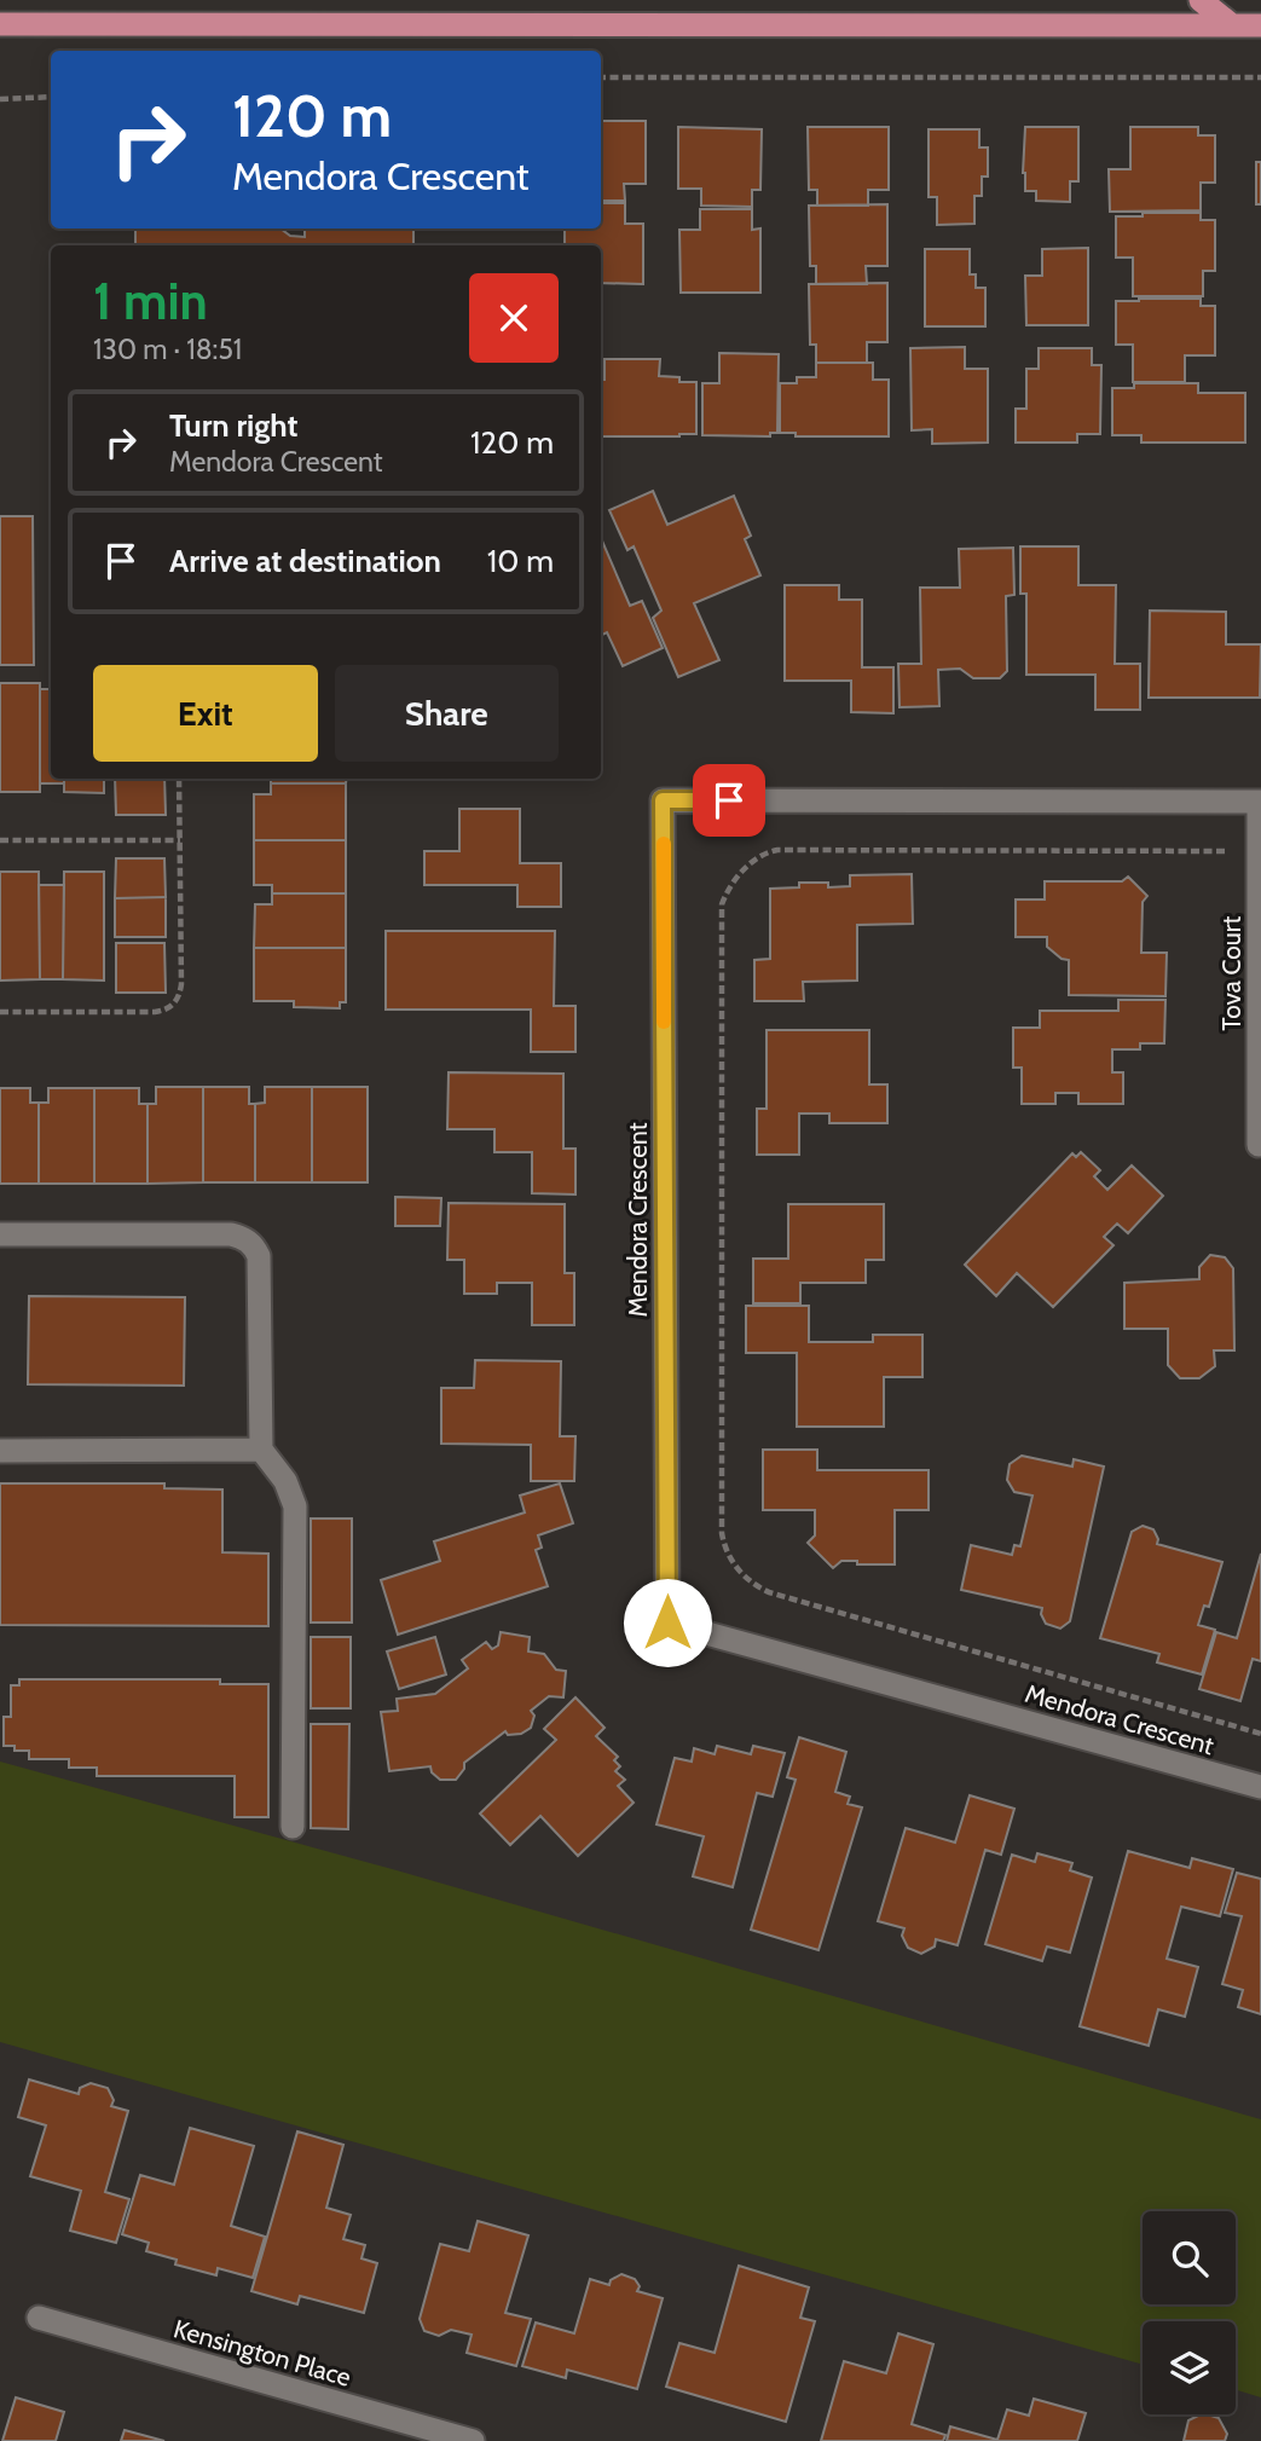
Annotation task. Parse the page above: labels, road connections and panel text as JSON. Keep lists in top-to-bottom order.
{
  "streets": {
    "street": ["Tova Court", "Mendora Crescent", "Kensington Place"]
  },
  "crossings": [
    ["Tova Court", "Mendora Crescent"]
  ],
  "page": {
    "turn": ["120 m", "Mendora Crescent"],
    "heading": ["1 min", "130 m · 18:51"],
    "list": [
      {
        "name": "Turn right",
        "note": "Mendora Crescent",
        "value": "120 m"
      },
      {
        "name": "Arrive at destination",
        "value": "10 m"
      }
    ],
    "buttons": ["Exit", "Share"]
  }
}
